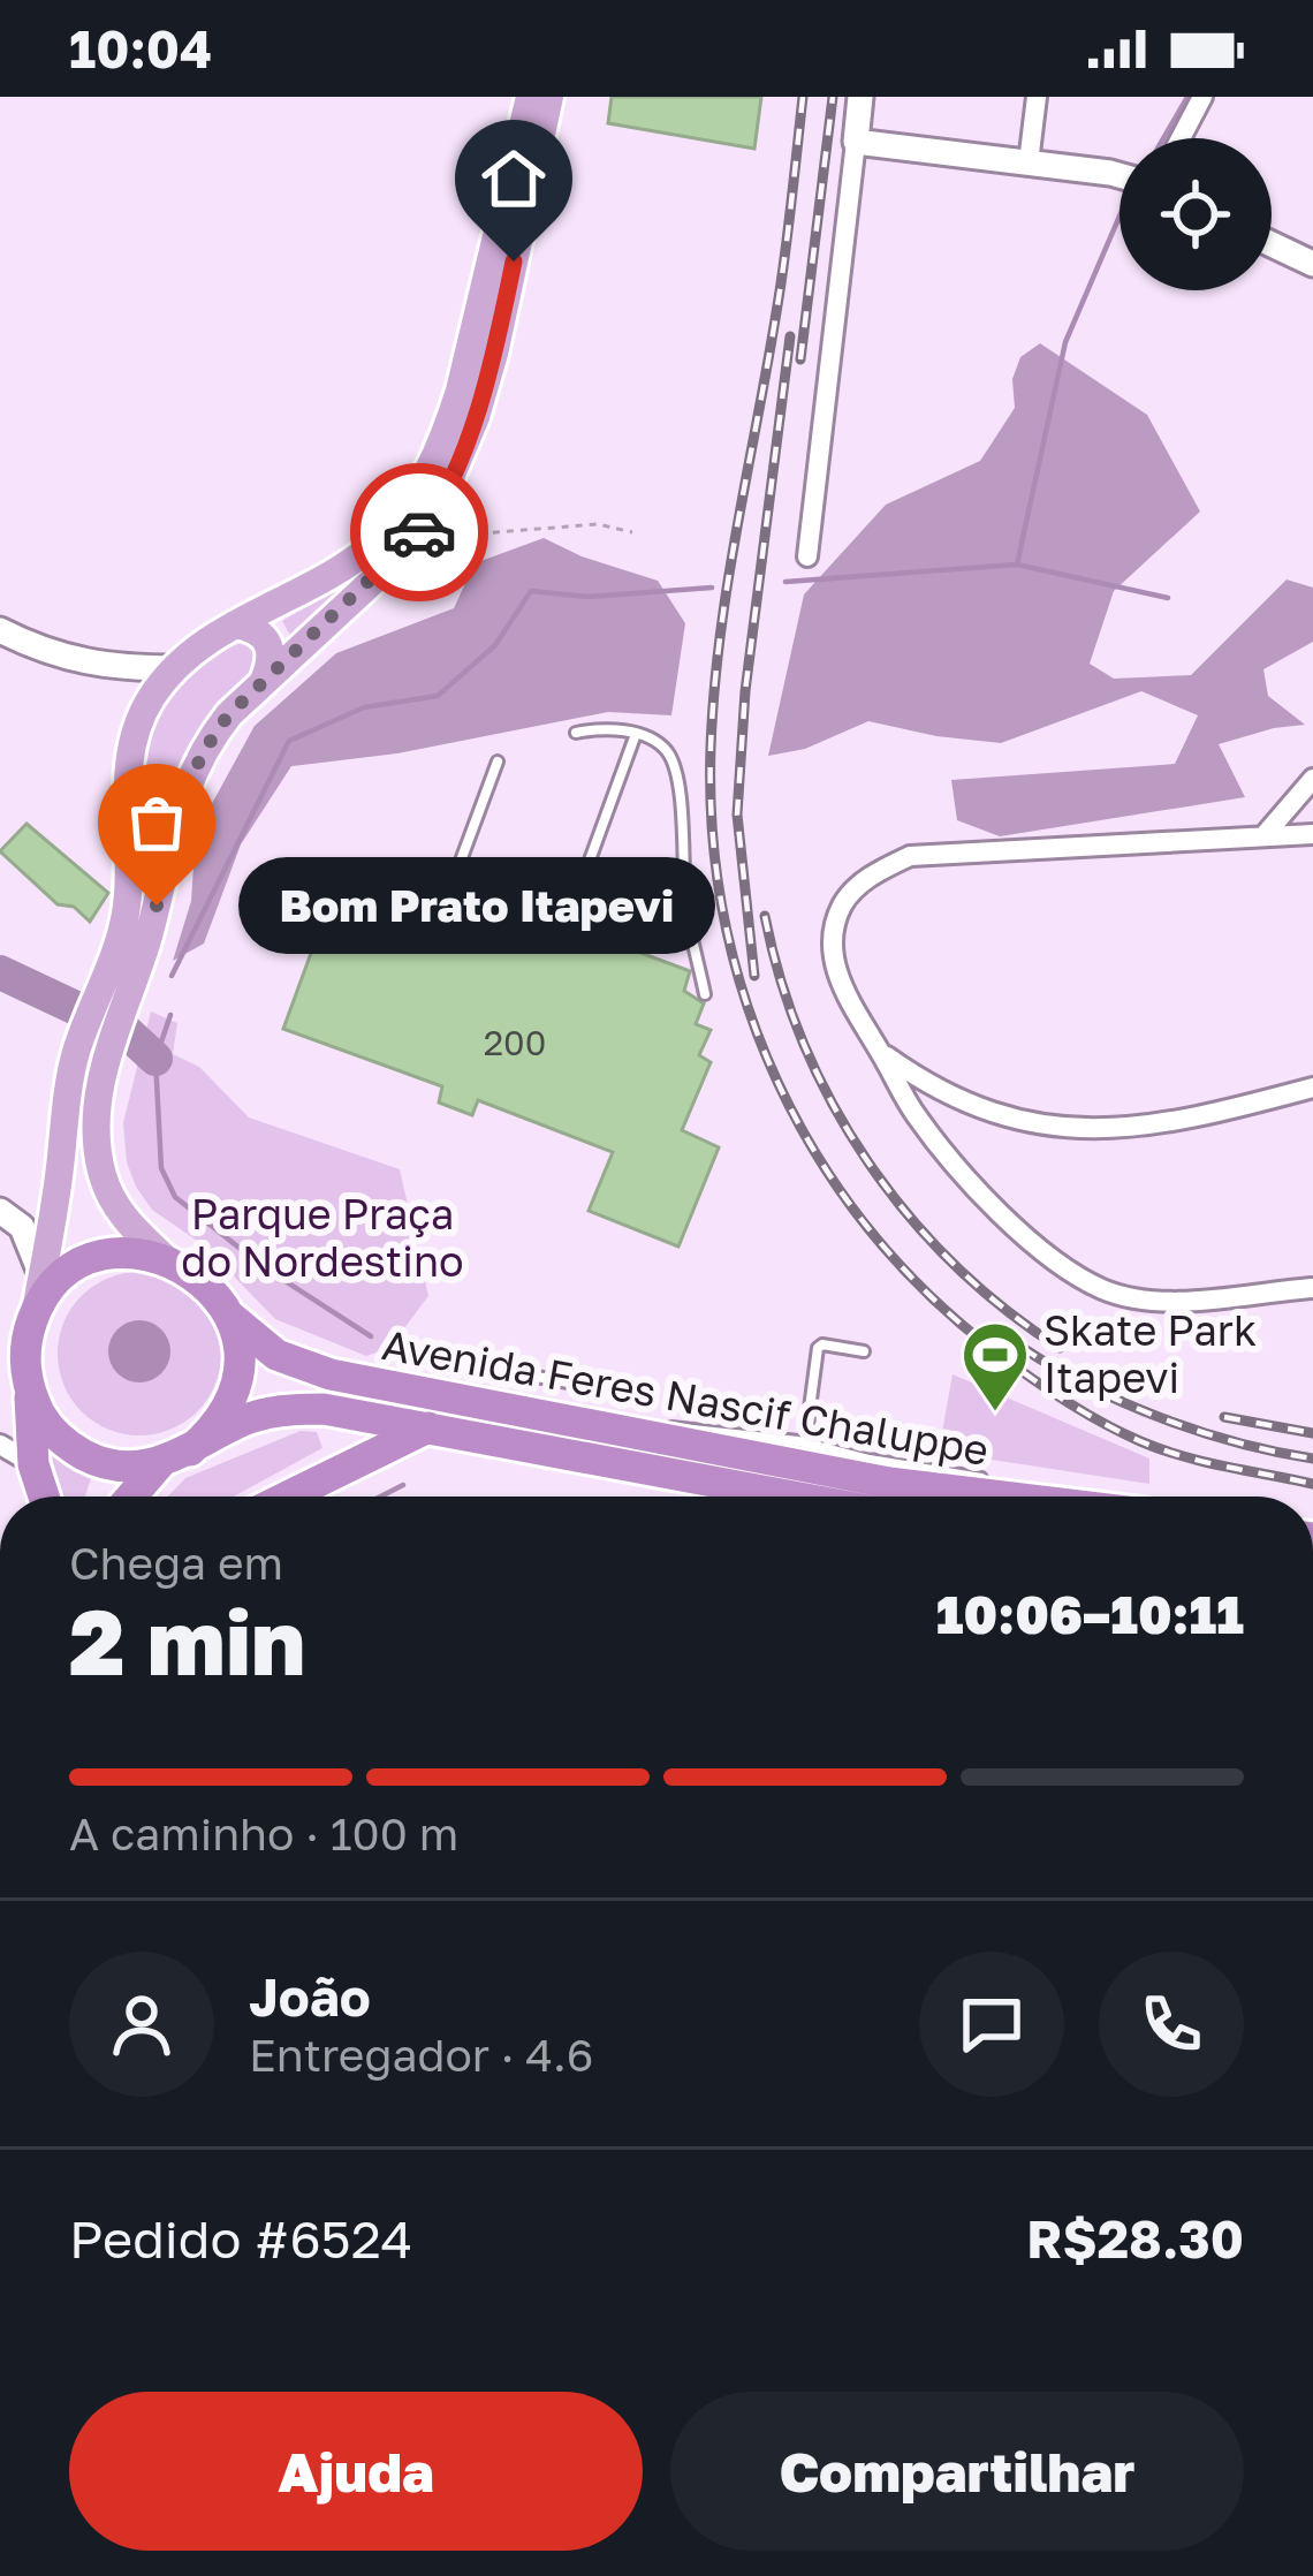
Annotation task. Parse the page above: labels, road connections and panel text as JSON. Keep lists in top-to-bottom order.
{
  "streets": {
    "highway": ["Avenida Feres Nascif Chaluppe"]
  },
  "parks": ["Parque Praça do Nordestino"],
  "places": {
    "other": ["Bom Prato Itapevi"],
    "sports": ["Skate Park Itapevi"]
  },
  "house_numbers": ["200"],
  "page": {
    "status": "10:04",
    "bubble": "Bom Prato Itapevi",
    "heading": ["2 min", "Chega em", "10:06–10:11"],
    "panel": [
      "João",
      "Entregador · 4.6",
      "Pedido #6524",
      "R$28.30"
    ],
    "bar": "A caminho · 100 m",
    "buttons": ["Ajuda", "Compartilhar"]
  }
}
